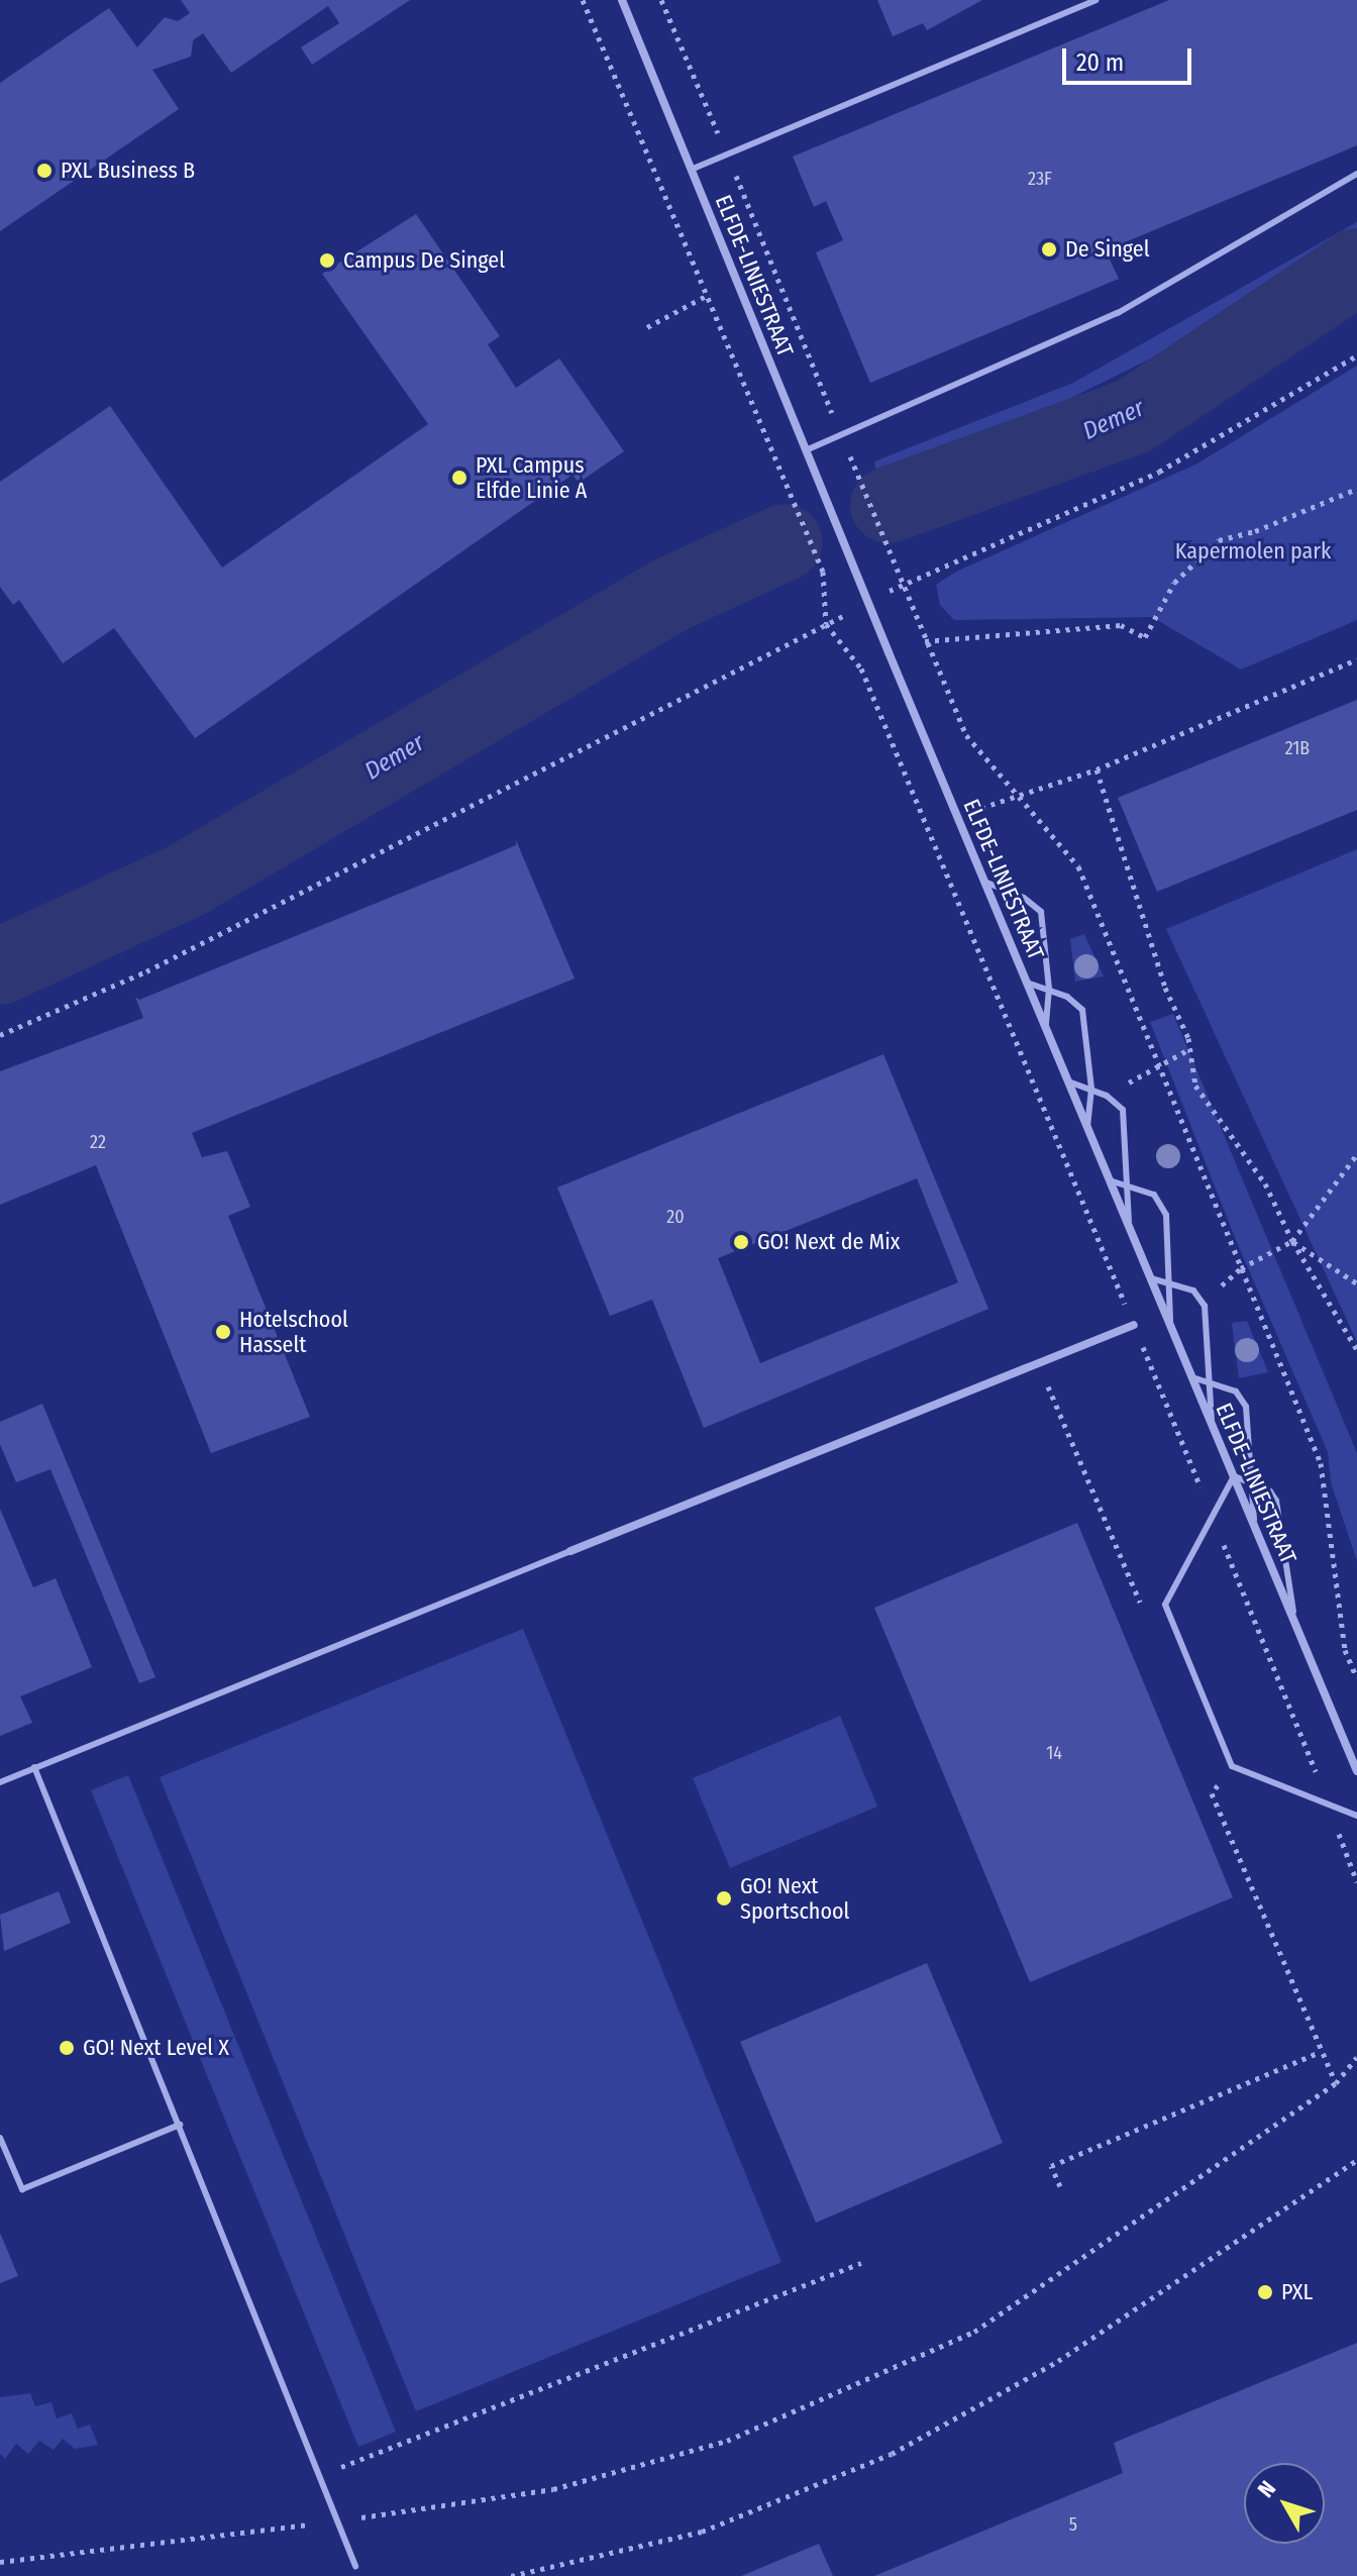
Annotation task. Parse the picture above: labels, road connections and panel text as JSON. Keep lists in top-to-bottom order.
{
  "streets": {
    "street": ["ELFDE-LINIESTRAAT"]
  },
  "water": ["Demer"],
  "parks": ["Kapermolen park"],
  "places": [
    "PXL Business B",
    "De Singel",
    "Campus De Singel",
    "PXL Campus Elfde Linie A",
    "GO! Next de Mix",
    "Hotelschool Hasselt",
    "GO! Next Sportschool",
    "GO! Next Level X",
    "PXL"
  ],
  "house_numbers": [
    "23F",
    "21B",
    "22",
    "20",
    "14",
    "5"
  ],
  "scale_bar": "20 m",
  "north": "top left"
}
